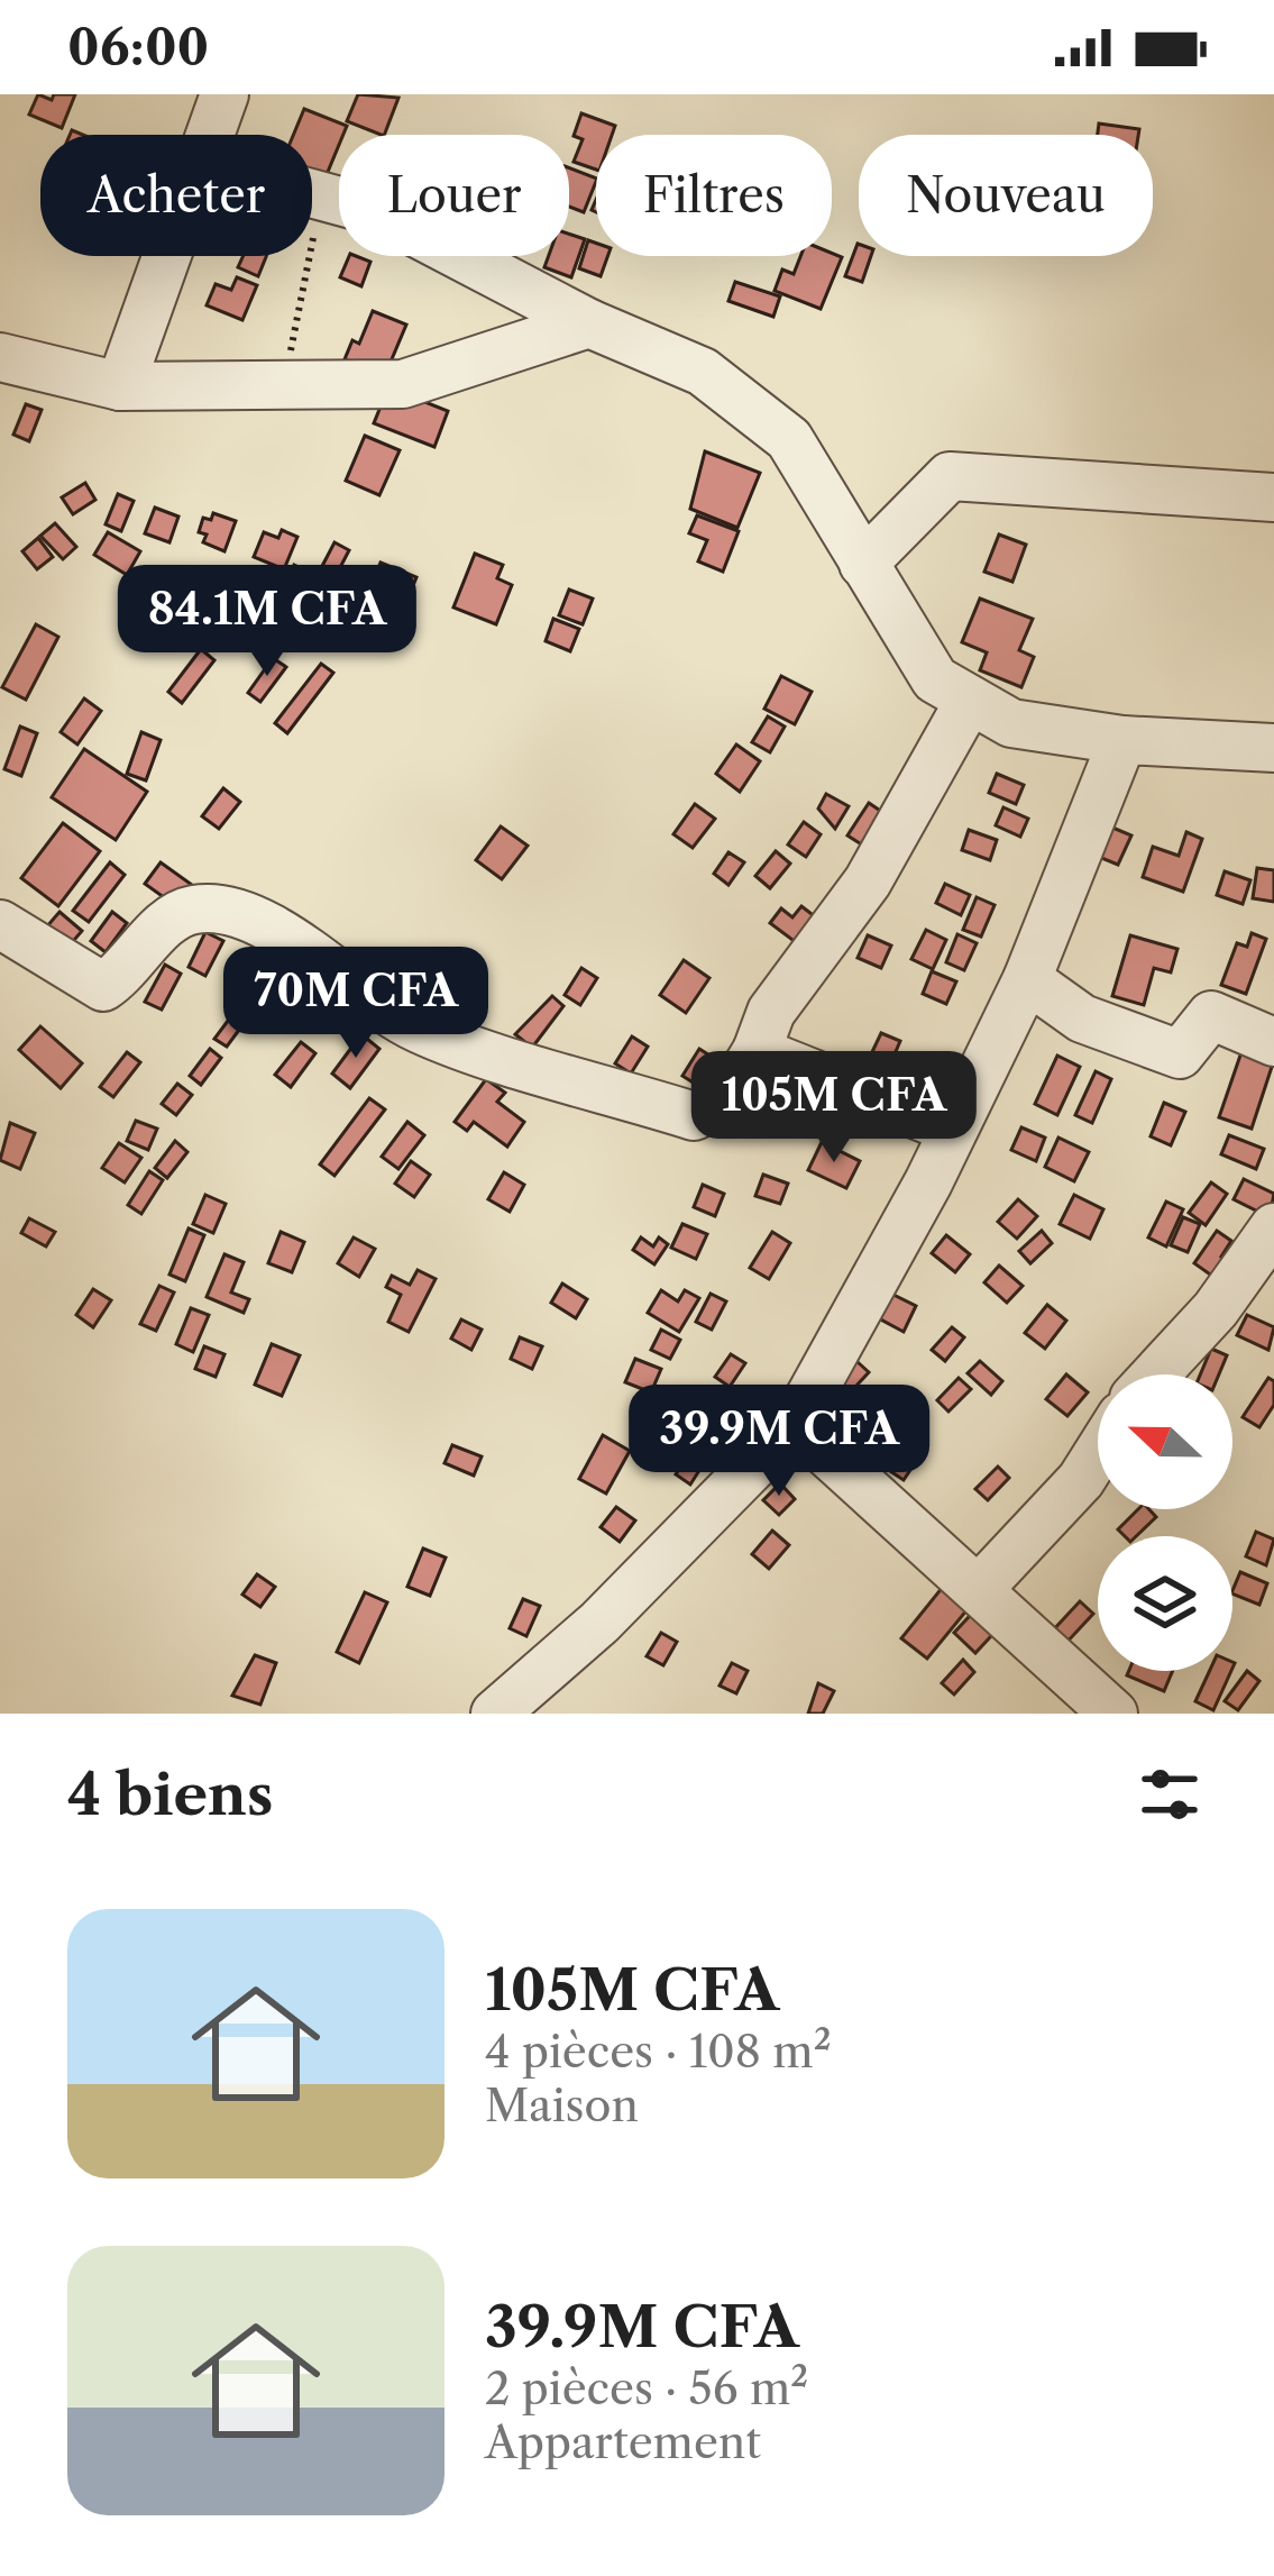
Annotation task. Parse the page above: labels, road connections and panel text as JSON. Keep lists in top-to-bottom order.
{
  "north": "left",
  "page": {
    "status": "06:00",
    "chip": [
      "Acheter",
      "Louer",
      "Filtres",
      "Nouveau"
    ],
    "price": [
      "84.1M CFA",
      "70M CFA",
      "105M CFA",
      "39.9M CFA"
    ],
    "heading": "4 biens",
    "list": [
      {
        "name": "105M CFA",
        "note": "4 pièces · 108 m² · Maison"
      },
      {
        "name": "39.9M CFA",
        "note": "2 pièces · 56 m² · Appartement"
      }
    ]
  }
}
